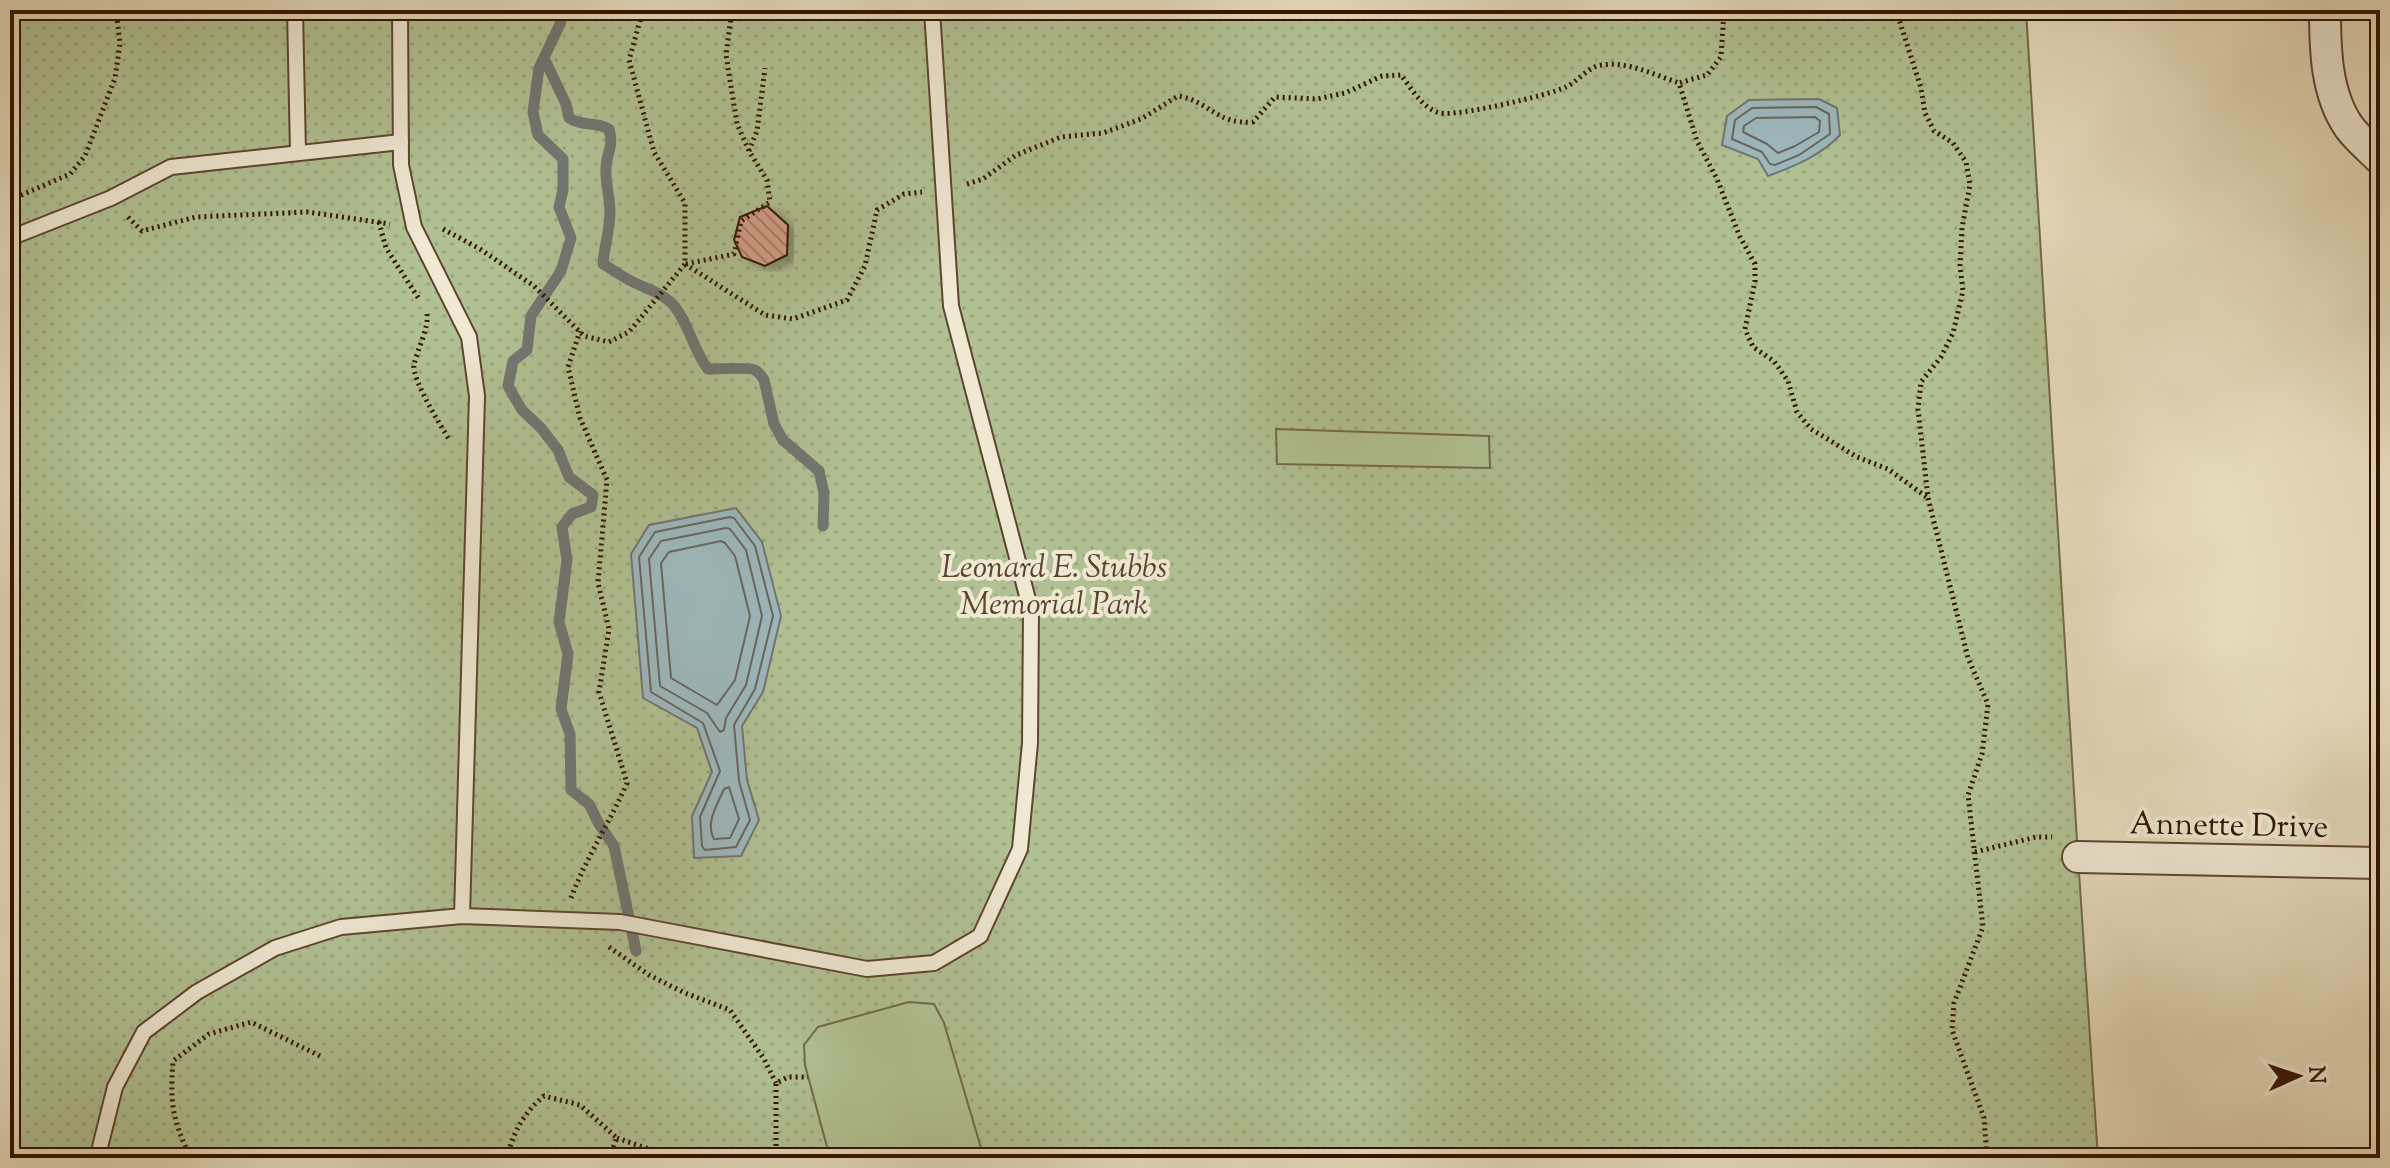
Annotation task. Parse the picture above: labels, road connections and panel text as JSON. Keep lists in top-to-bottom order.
{
  "streets": {
    "street": ["Annette Drive"]
  },
  "parks": ["Leonard E. Stubbs Memorial Park"],
  "north": "right"
}
